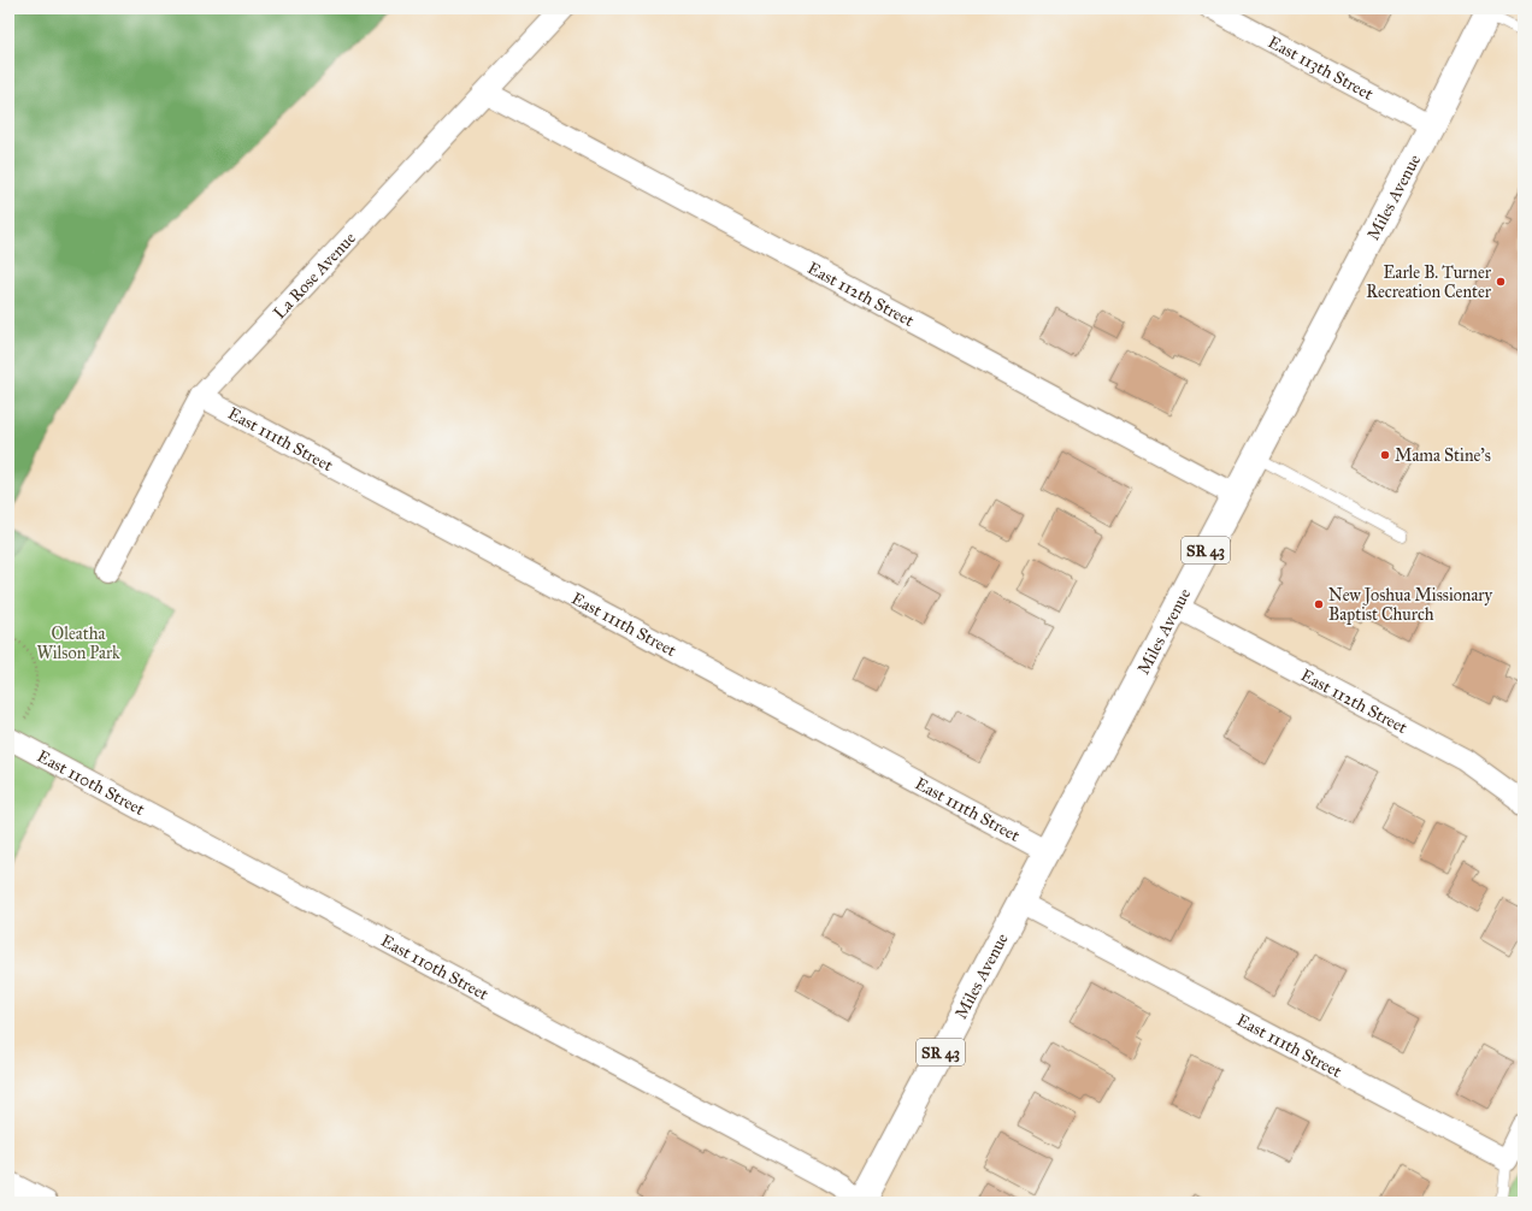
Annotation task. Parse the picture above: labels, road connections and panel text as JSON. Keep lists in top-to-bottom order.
{
  "streets": {
    "main road": ["Miles Avenue", "SR 43"],
    "street": [
      "East 113th Street",
      "La Rose Avenue",
      "East 112th Street",
      "East 111th Street",
      "East 110th Street"
    ]
  },
  "crossings": [
    ["East 113th Street", "Miles Avenue"],
    ["Miles Avenue", "East 112th Street"],
    ["Miles Avenue", "East 111th Street"],
    ["La Rose Avenue", "East 112th Street"],
    ["La Rose Avenue", "East 111th Street"]
  ],
  "parks": ["Oleatha Wilson Park"],
  "places": ["Earle B. Turner Recreation Center", "Mama Stine's", "New Joshua Missionary Baptist Church"]
}
